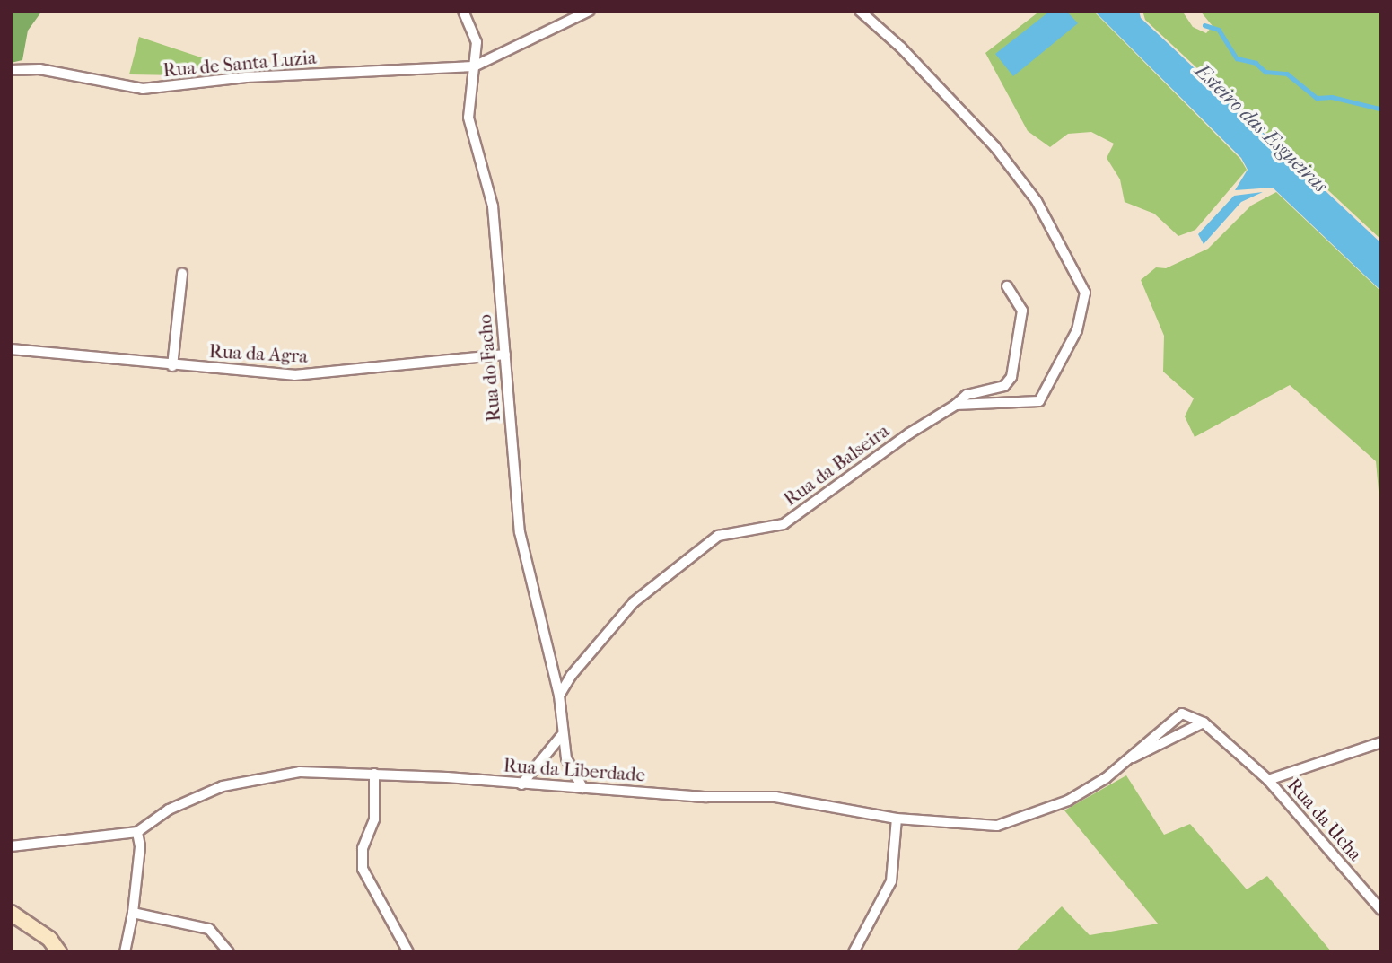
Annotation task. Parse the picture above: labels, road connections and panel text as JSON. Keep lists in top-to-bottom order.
{
  "streets": {
    "street": [
      "Rua de Santa Luzia",
      "Rua da Agra",
      "Rua do Facho",
      "Rua da Balseira",
      "Rua da Liberdade",
      "Rua da Ucha"
    ]
  },
  "crossings": [
    ["Rua de Santa Luzia", "Rua do Facho"],
    ["Rua da Agra", "Rua do Facho"],
    ["Rua do Facho", "Rua da Balseira"],
    ["Rua do Facho", "Rua da Liberdade"]
  ],
  "water": ["Esteiro das Esgueiras"]
}
